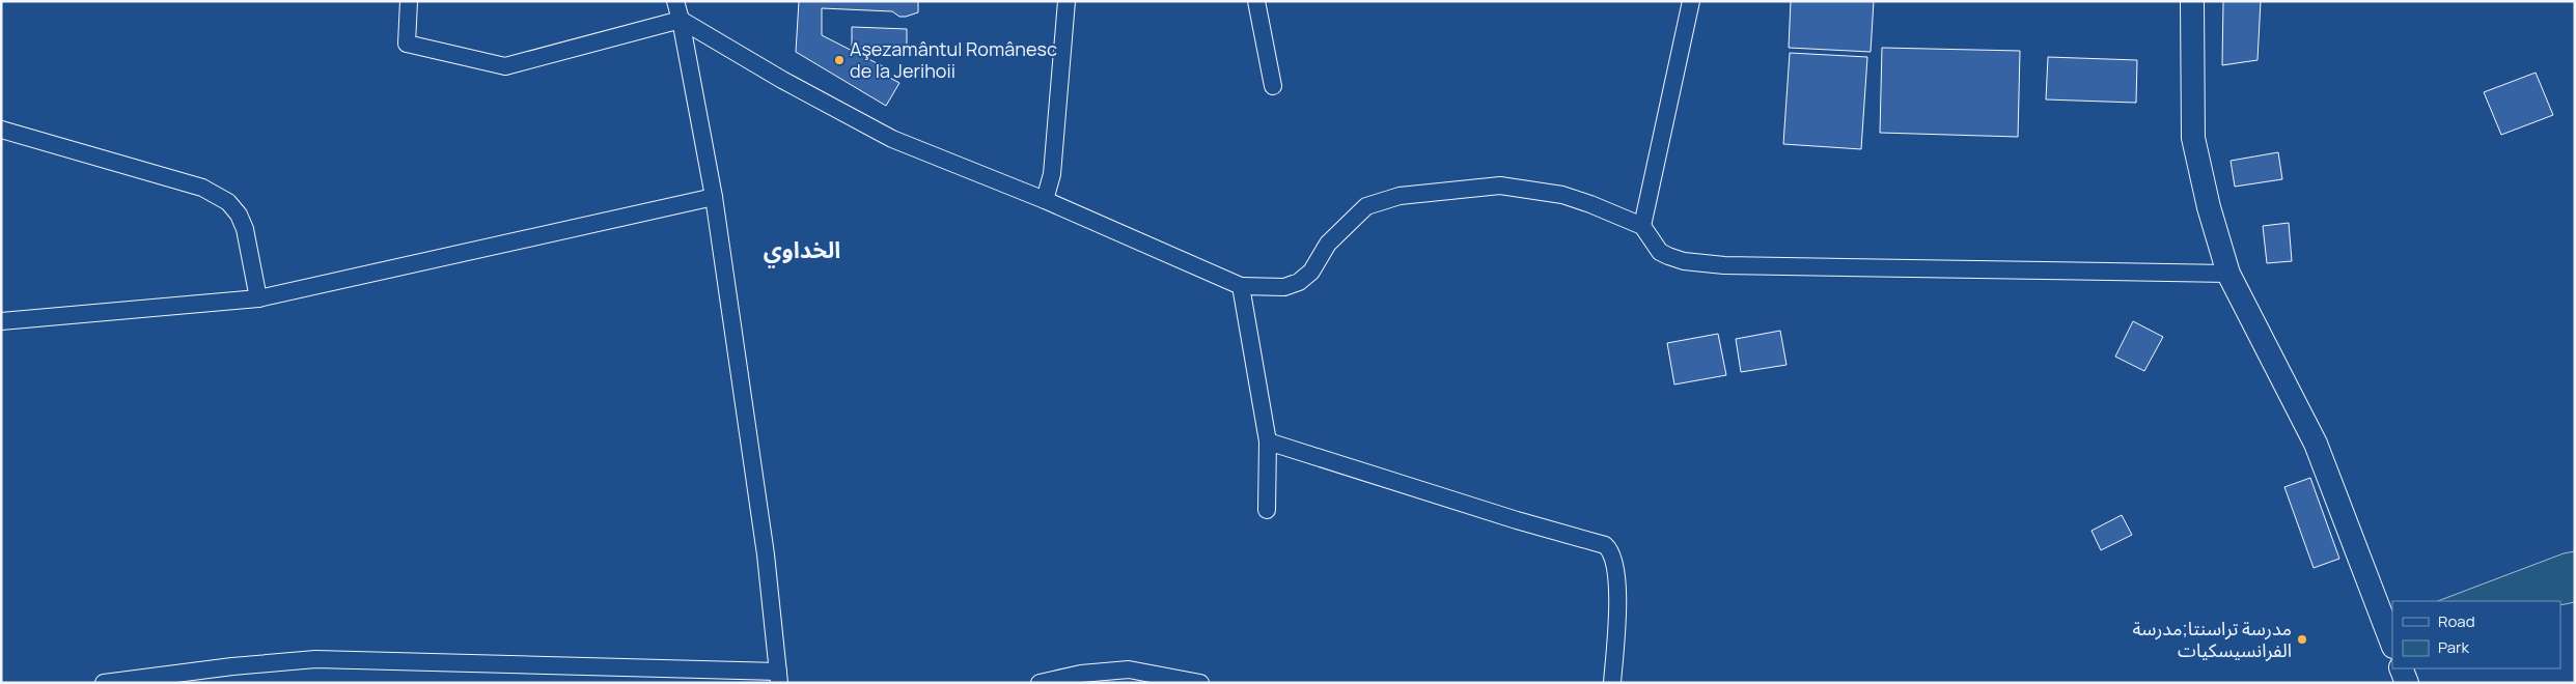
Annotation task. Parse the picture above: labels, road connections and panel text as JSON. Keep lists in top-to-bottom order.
{
  "districts": ["الخداوي"],
  "places": ["Aşezamântul Românesc de la Jerihoii", "مدرسة تراسنتا;مدرسة الفرانسيسكيات"],
  "legend": ["Road", "Park"]
}
